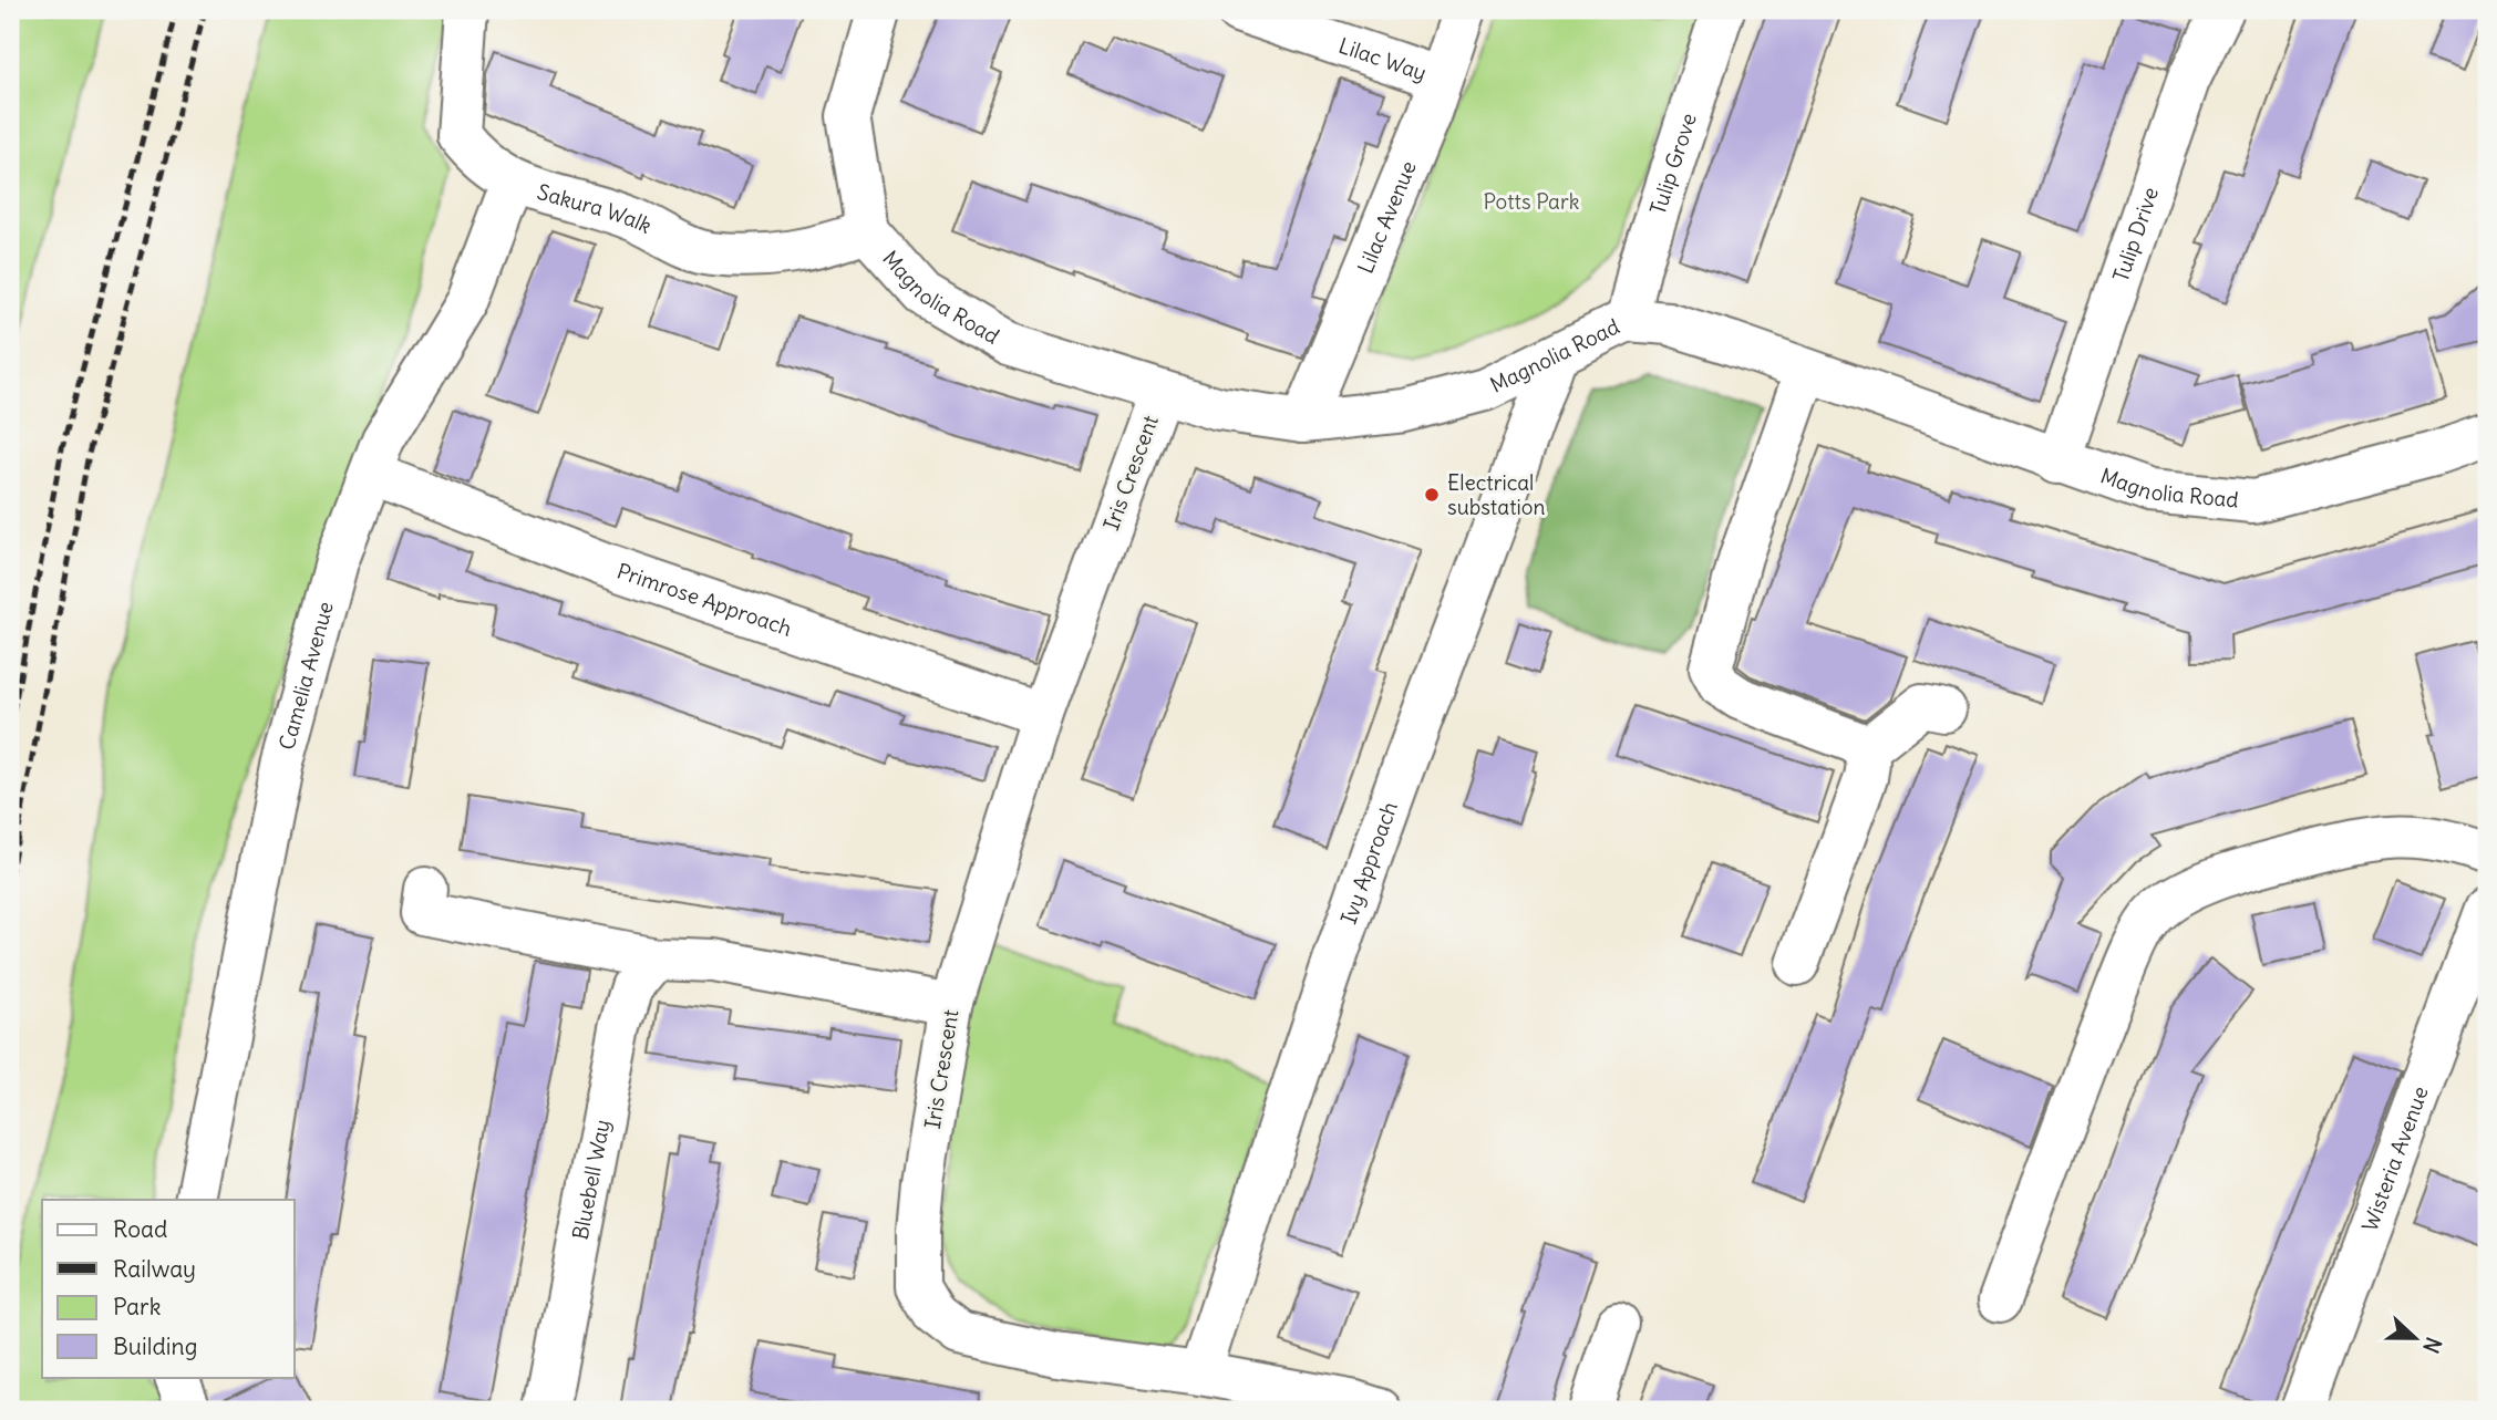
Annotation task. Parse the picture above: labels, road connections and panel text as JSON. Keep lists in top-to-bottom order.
{
  "streets": {
    "street": [
      "Lilac Way",
      "Tulip Grove",
      "Sakura Walk",
      "Lilac Avenue",
      "Tulip Drive",
      "Magnolia Road",
      "Iris Crescent",
      "Primrose Approach",
      "Camelia Avenue",
      "Ivy Approach",
      "Wisteria Avenue",
      "Bluebell Way"
    ]
  },
  "crossings": [
    ["Lilac Way", "Lilac Avenue"],
    ["Tulip Grove", "Magnolia Road"],
    ["Sakura Walk", "Magnolia Road"],
    ["Sakura Walk", "Camelia Avenue"],
    ["Lilac Avenue", "Magnolia Road"],
    ["Tulip Drive", "Magnolia Road"],
    ["Magnolia Road", "Iris Crescent"],
    ["Magnolia Road", "Ivy Approach"],
    ["Iris Crescent", "Primrose Approach"],
    ["Iris Crescent", "Ivy Approach"],
    ["Primrose Approach", "Camelia Avenue"]
  ],
  "parks": ["Potts Park"],
  "places": ["Electrical substation"],
  "legend": [
    "Road",
    "Railway",
    "Park",
    "Building"
  ],
  "north": "right"
}
